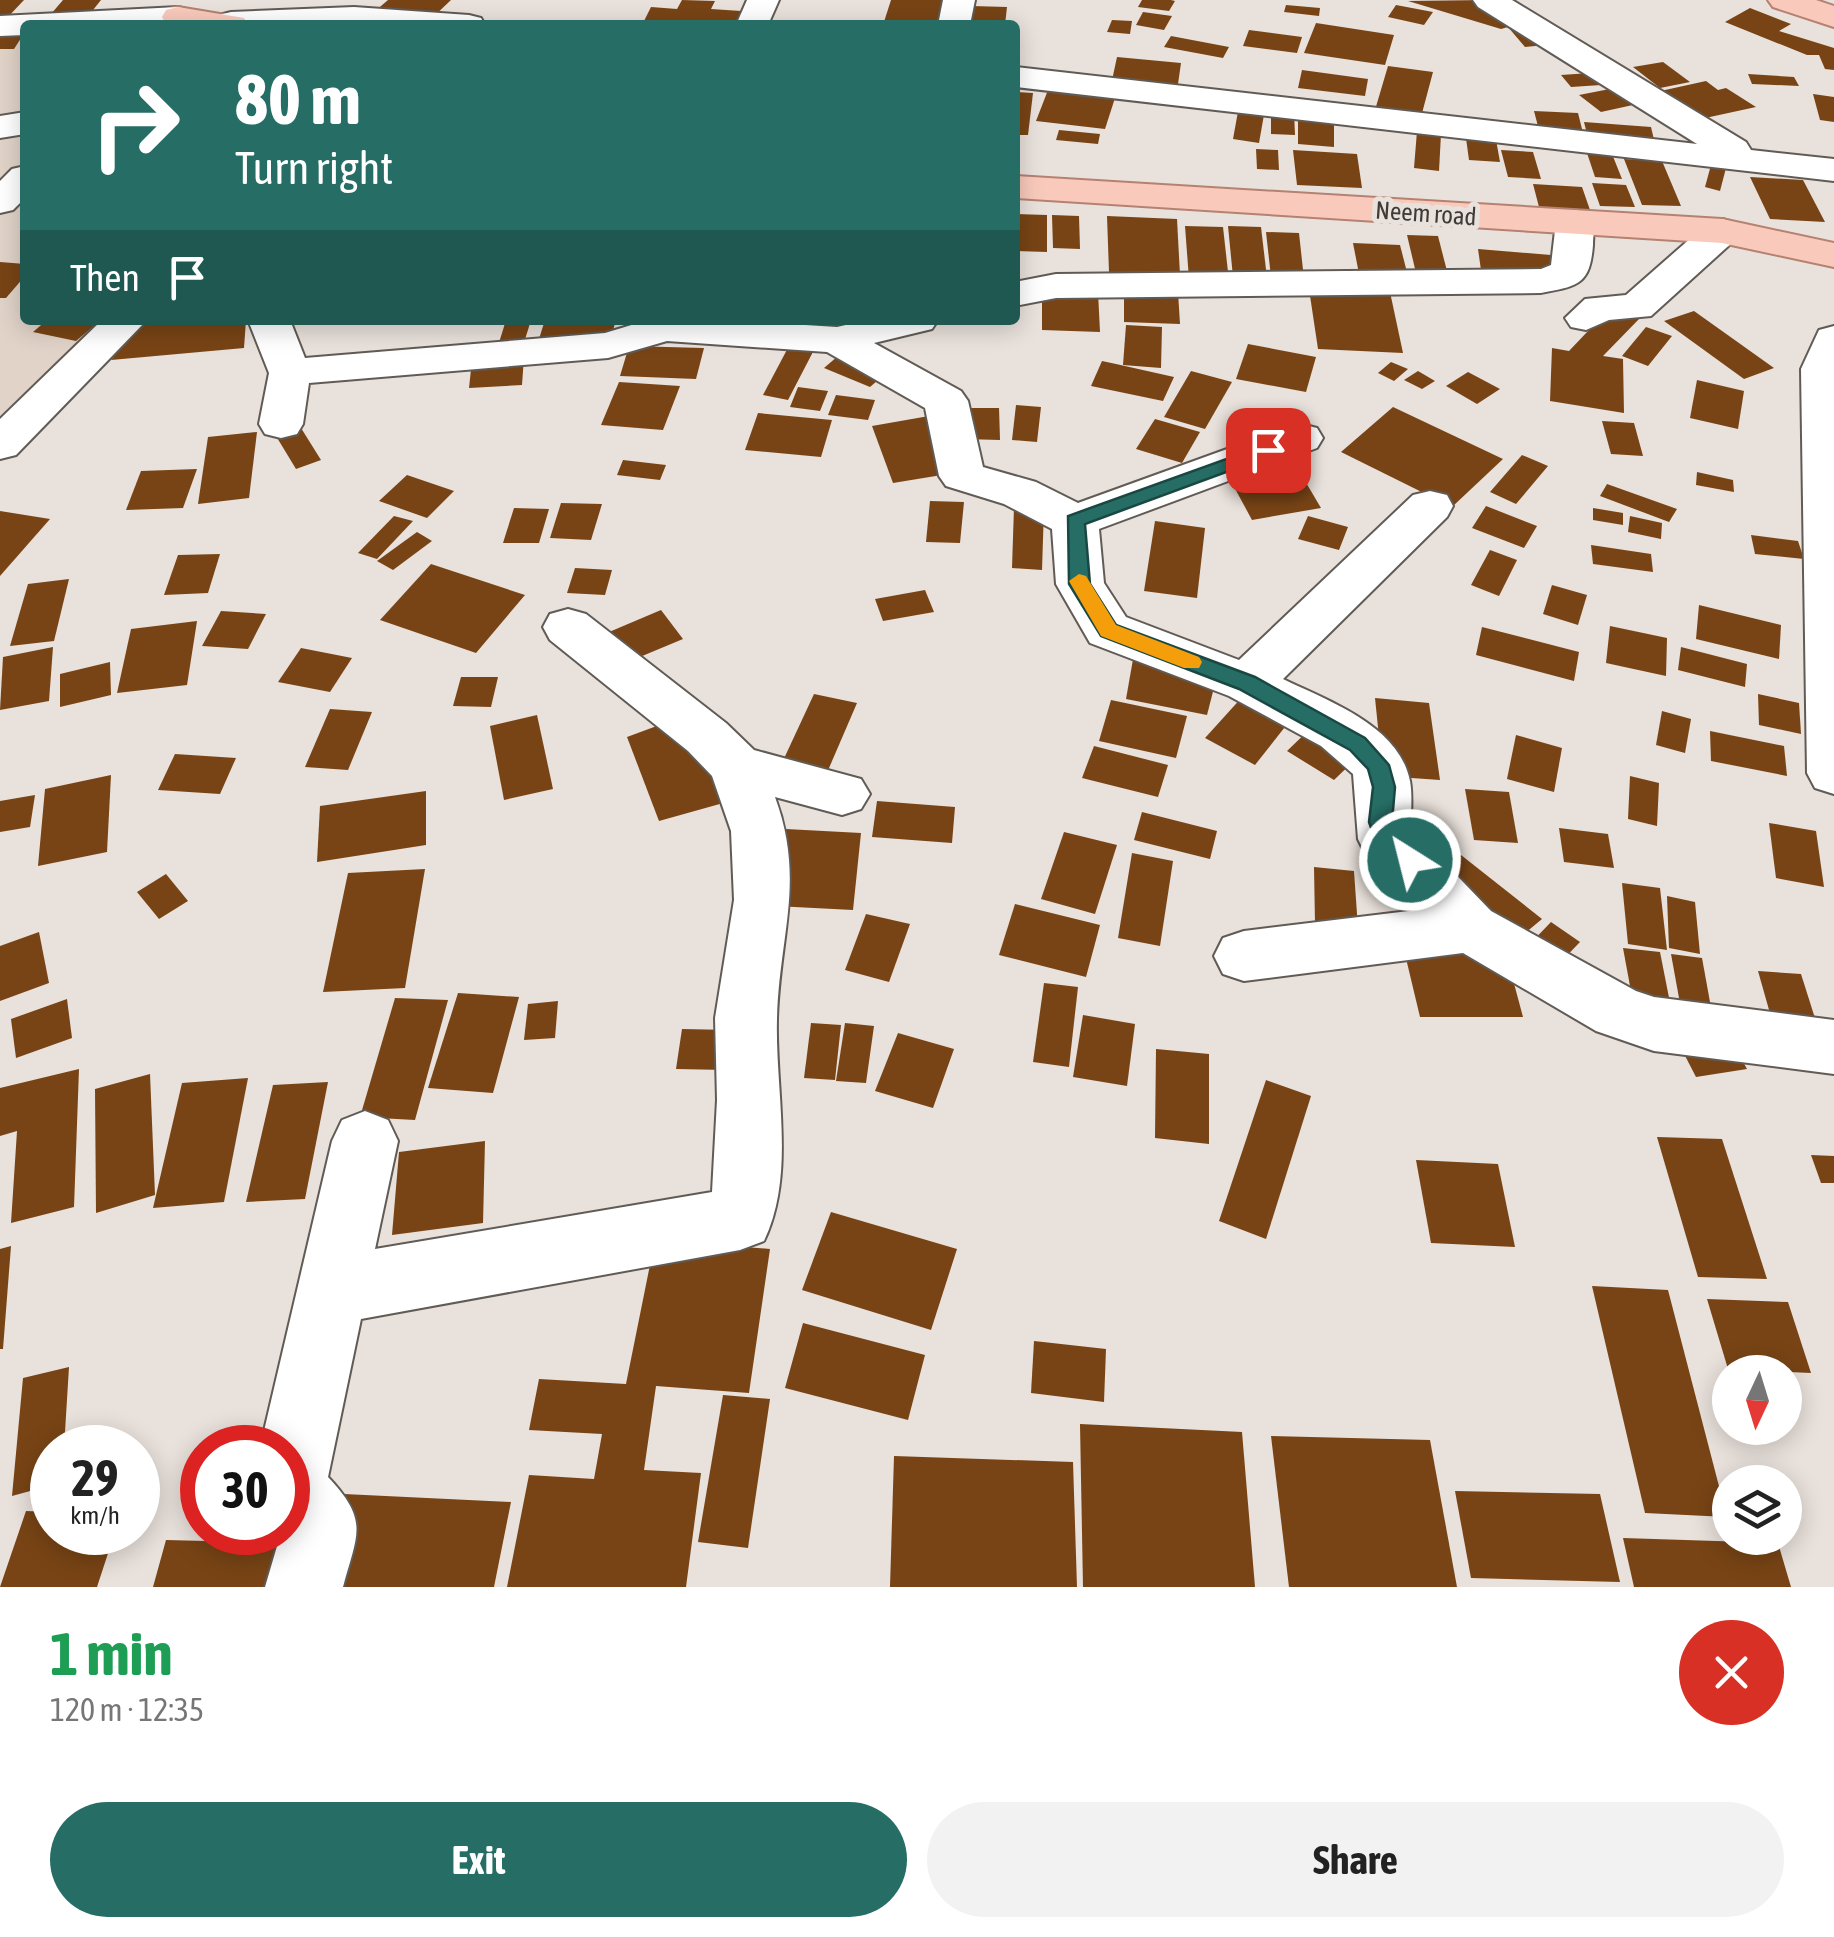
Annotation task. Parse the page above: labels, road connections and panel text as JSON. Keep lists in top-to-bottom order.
{
  "streets": {
    "main road": ["Neem road"]
  },
  "north": "bottom",
  "page": {
    "turn": ["80 m", "Turn right"],
    "then": "Then",
    "speed": "29 km/h",
    "limit": "30",
    "heading": ["1 min", "120 m · 12:35"],
    "buttons": ["Exit", "Share"]
  }
}
